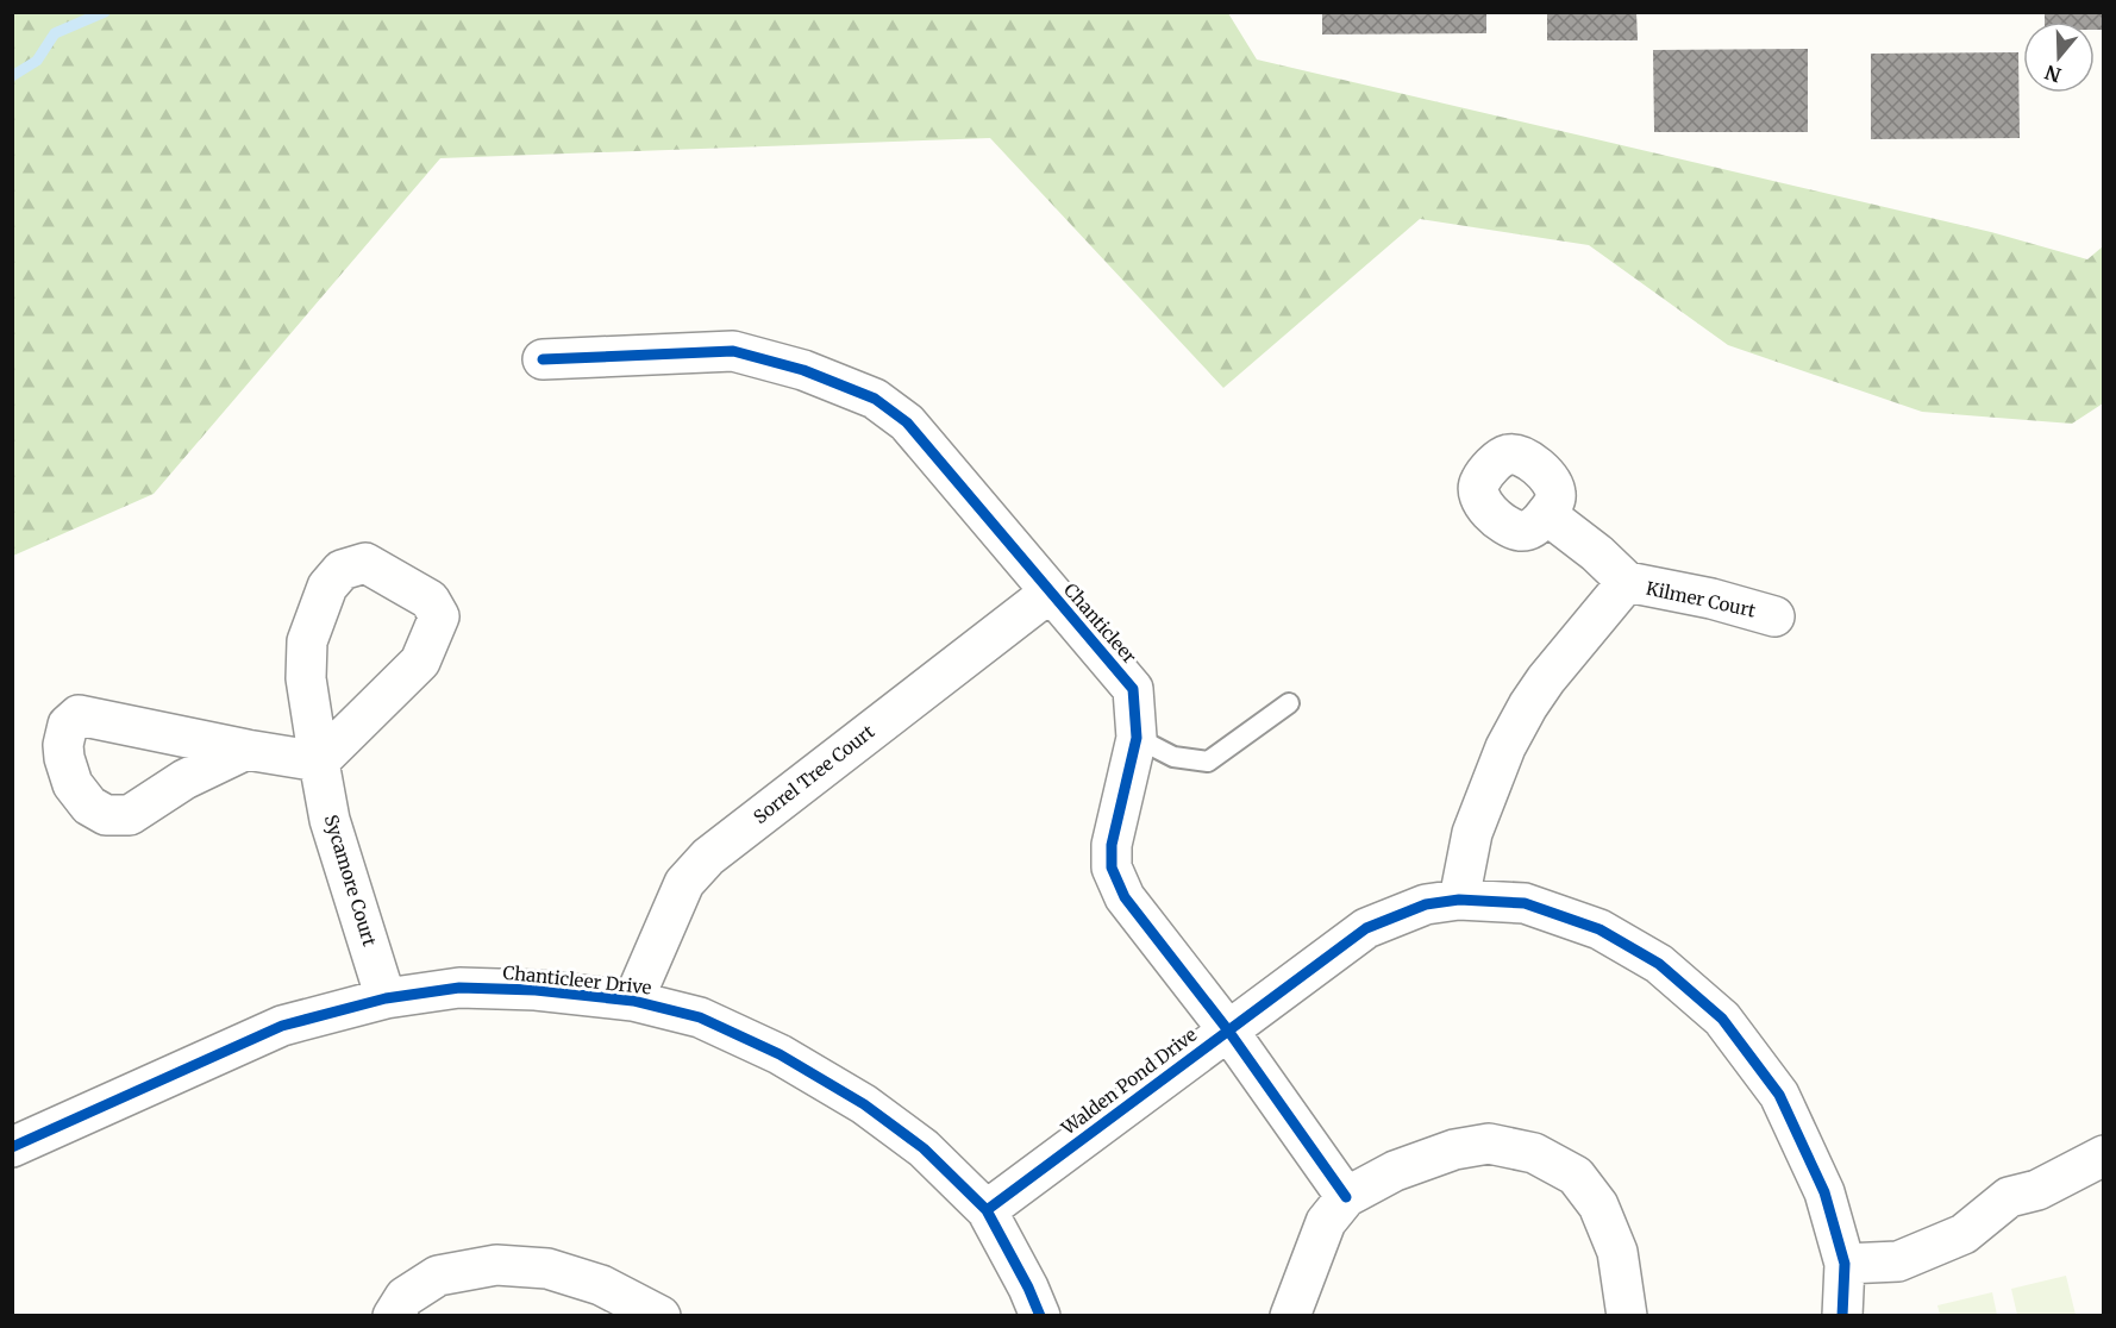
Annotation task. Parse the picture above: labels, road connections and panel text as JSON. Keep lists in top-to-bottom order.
{
  "streets": {
    "street": [
      "Kilmer Court",
      "Chanticleer",
      "Sorrel Tree Court",
      "Sycamore Court",
      "Chanticleer Drive",
      "Walden Pond Drive"
    ]
  },
  "crossings": [
    ["Chanticleer", "Sorrel Tree Court"],
    ["Chanticleer", "Walden Pond Drive"],
    ["Sorrel Tree Court", "Chanticleer Drive"],
    ["Sycamore Court", "Chanticleer Drive"],
    ["Chanticleer Drive", "Walden Pond Drive"]
  ],
  "north": "bottom"
}
